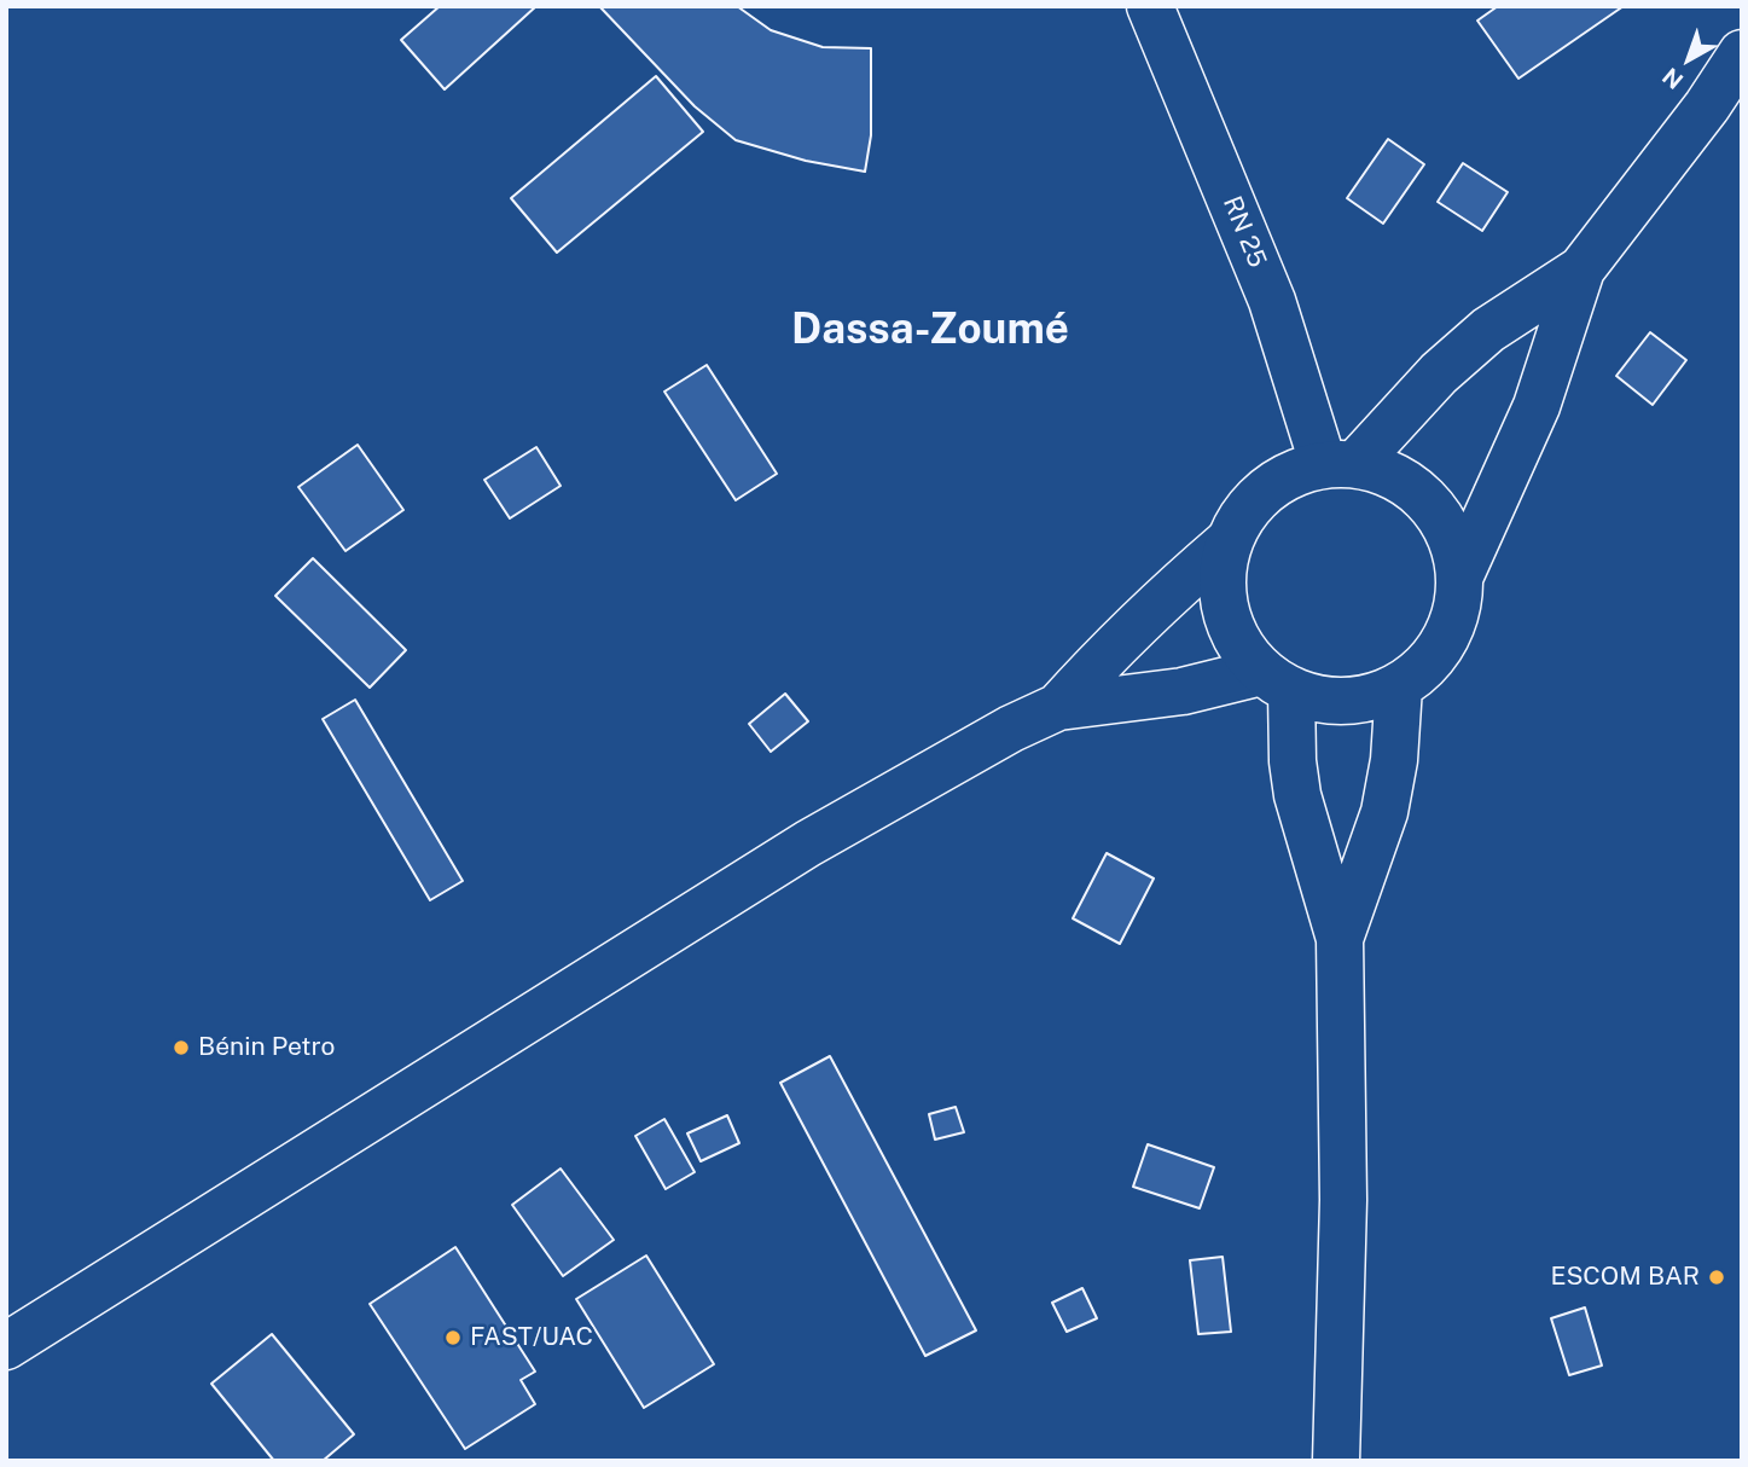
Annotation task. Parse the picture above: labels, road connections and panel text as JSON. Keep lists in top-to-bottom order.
{
  "streets": {
    "main road": ["RN 25"]
  },
  "districts": ["Dassa-Zoumé"],
  "places": ["Bénin Petro", "ESCOM BAR", "FAST/UAC"],
  "north": "bottom left"
}
